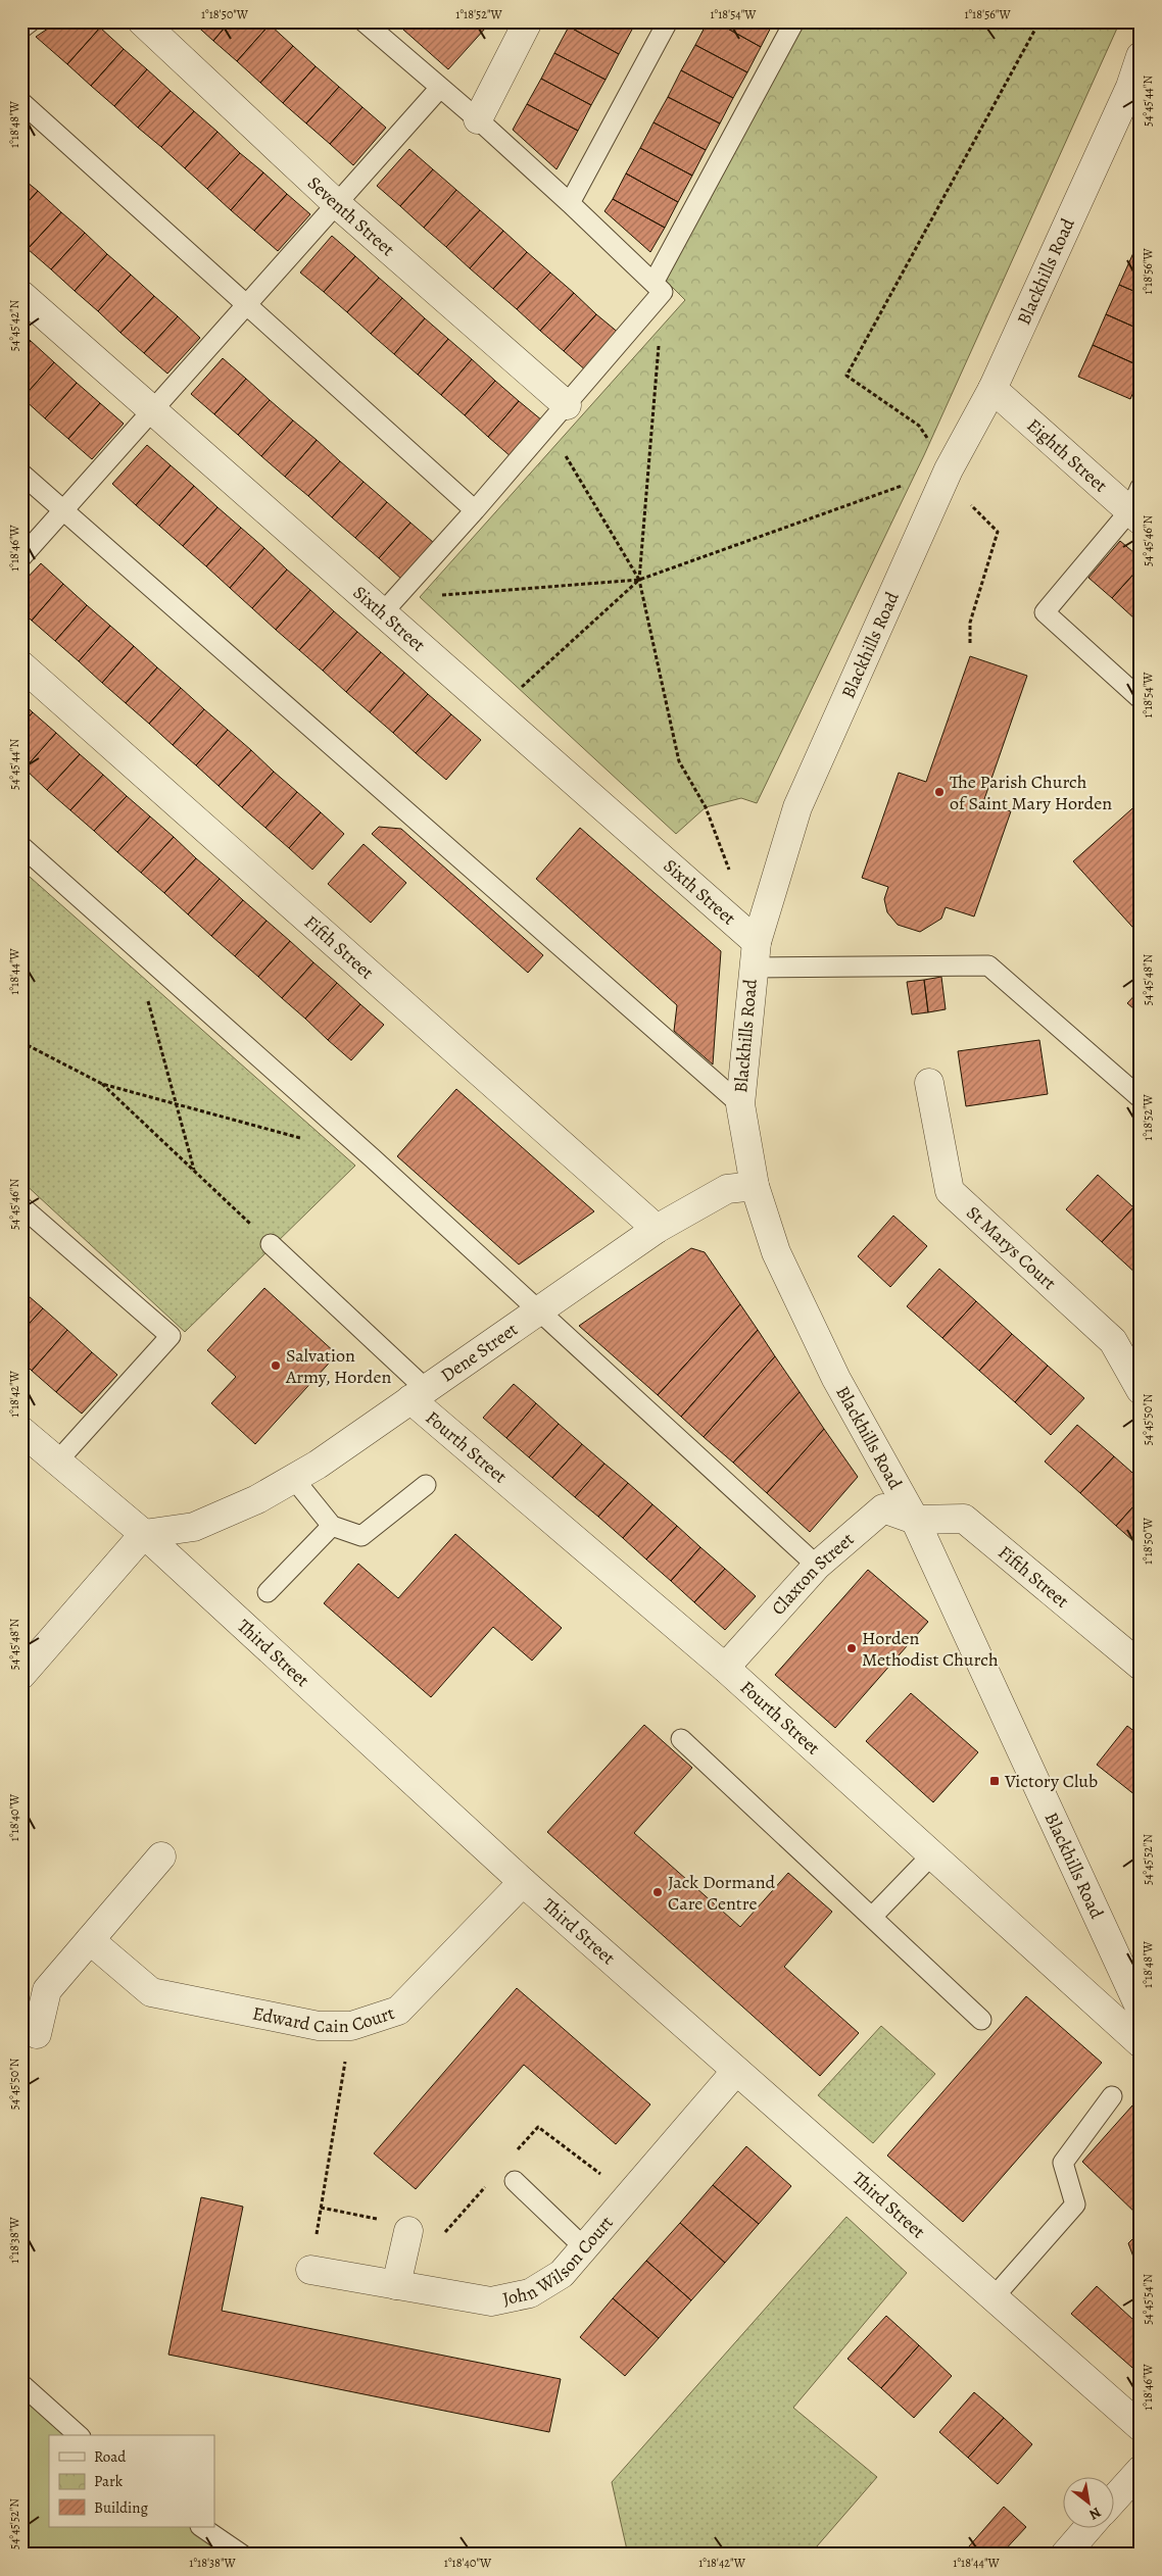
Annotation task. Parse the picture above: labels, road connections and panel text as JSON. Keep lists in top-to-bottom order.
{
  "streets": {
    "street": [
      "Seventh Street",
      "Blackhills Road",
      "Eighth Street",
      "Sixth Street",
      "Fifth Street",
      "St Marys Court",
      "Dene Street",
      "Fourth Street",
      "Claxton Street",
      "Third Street",
      "Edward Cain Court",
      "John Wilson Court"
    ]
  },
  "crossings": [
    ["Blackhills Road", "Eighth Street"],
    ["Blackhills Road", "Sixth Street"],
    ["Blackhills Road", "Fifth Street"],
    ["Blackhills Road", "Dene Street"],
    ["Blackhills Road", "Claxton Street"],
    ["Fifth Street", "Dene Street"],
    ["Fifth Street", "Claxton Street"],
    ["Dene Street", "Fourth Street"],
    ["Dene Street", "Third Street"],
    ["Fourth Street", "Claxton Street"],
    ["Third Street", "Edward Cain Court"],
    ["Third Street", "John Wilson Court"]
  ],
  "places": {
    "other": [
      "The Parish Church of Saint Mary Horden",
      "Salvation Army, Horden",
      "Horden Methodist Church",
      "Jack Dormand Care Centre"
    ],
    "transit": ["Victory Club"]
  },
  "legend": ["Road", "Park", "Building"],
  "north": "bottom right",
  "coordinates": [
    "1°18'50\"W",
    "1°18'52\"W",
    "1°18'54\"W",
    "1°18'56\"W",
    "54°45'44\"N",
    "1°18'48\"W",
    "54°45'42\"N",
    "54°45'46\"N",
    "1°18'46\"W",
    "1°18'44\"W",
    "54°45'48\"N",
    "1°18'42\"W",
    "54°45'50\"N",
    "1°18'40\"W",
    "54°45'52\"N",
    "1°18'38\"W",
    "54°45'54\"N"
  ]
}
